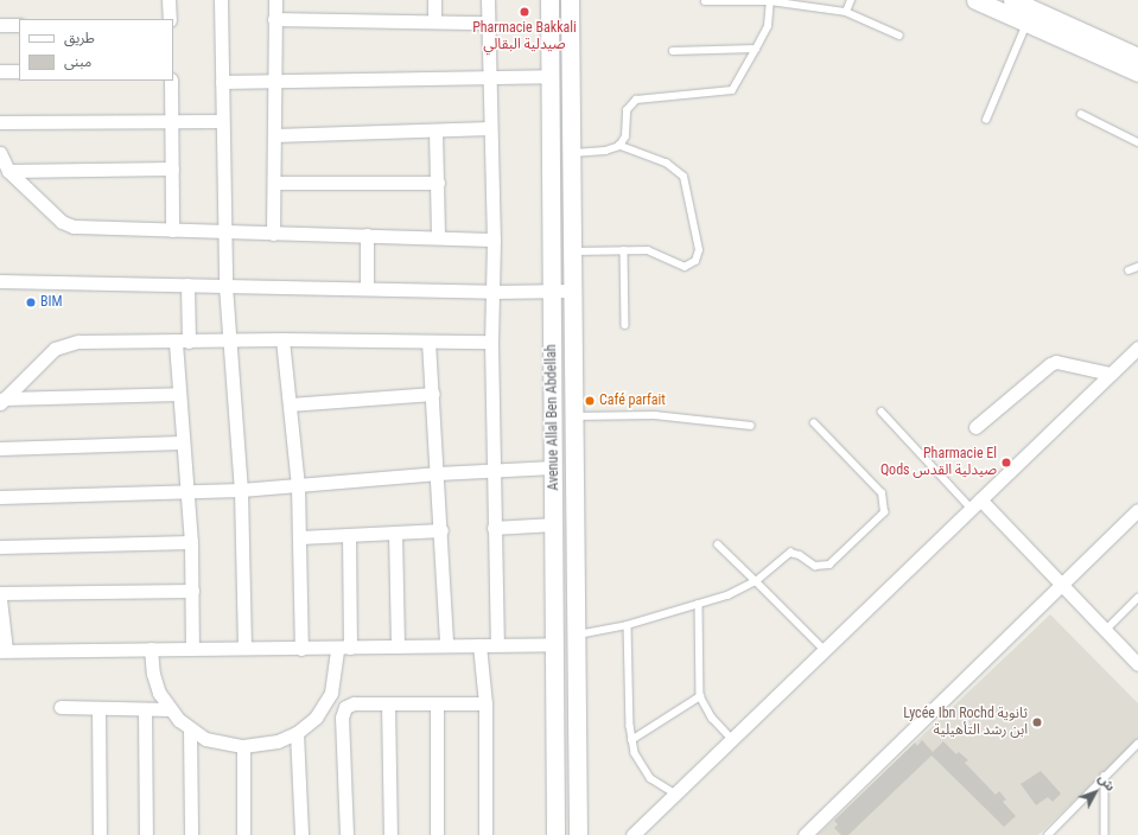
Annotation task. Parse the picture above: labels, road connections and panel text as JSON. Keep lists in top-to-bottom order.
{
  "streets": {
    "street": ["Avenue Allal Ben Abdellah"]
  },
  "places": [
    "Pharmacie Bakkali صيدلية البقالي",
    "BIM",
    "Café parfait",
    "Pharmacie El Qods صيدلية القدس",
    "Lycée Ibn Rochd ثانوية ابن رشد التأهيلية"
  ],
  "legend": ["طريق", "مبنى"],
  "north": "top right"
}
